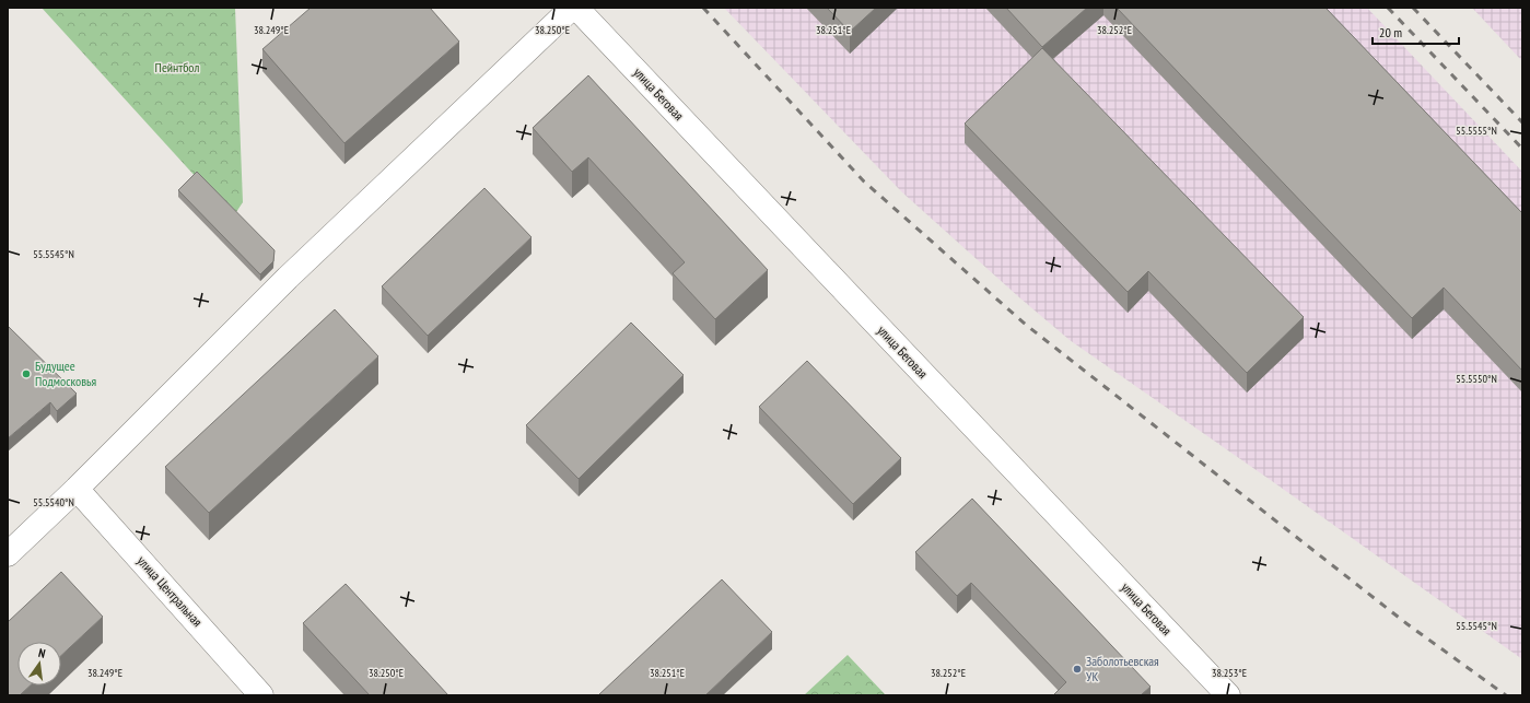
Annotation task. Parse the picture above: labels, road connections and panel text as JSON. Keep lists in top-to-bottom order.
{
  "streets": {
    "street": ["улица Беговая", "улица Центральная"]
  },
  "parks": ["Пейнтбол"],
  "places": ["Будущее Подмосковья", "Заболотьевская УК"],
  "scale_bar": "20 m",
  "north": "top",
  "coordinates": [
    "38.249°E",
    "38.250°E",
    "38.251°E",
    "38.252°E",
    "55.5555°N",
    "55.5545°N",
    "55.5550°N",
    "55.5540°N",
    "38.253°E"
  ]
}
